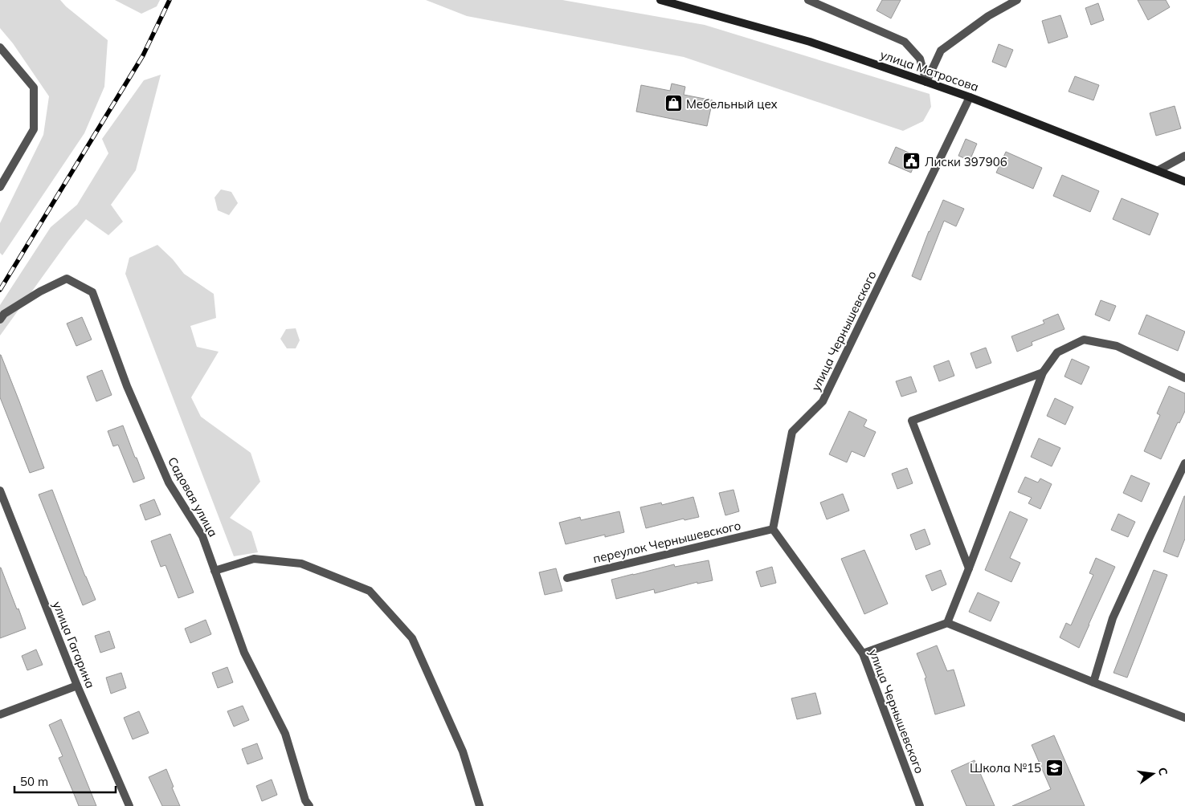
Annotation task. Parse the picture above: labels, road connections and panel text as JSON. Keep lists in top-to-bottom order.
{
  "streets": {
    "main road": ["улица Матросова"],
    "street": [
      "улица Чернышевского",
      "Садовая улица",
      "переулок Чернышевского",
      "улица Гагарина"
    ]
  },
  "crossings": [
    ["улица Матросова", "улица Чернышевского"],
    ["улица Чернышевского", "переулок Чернышевского"]
  ],
  "places": {
    "shop": ["Мебельный цех"],
    "public building": ["Лиски 397906"],
    "school or university": ["Школа №15"]
  },
  "scale_bar": "50 m",
  "north": "right"
}
